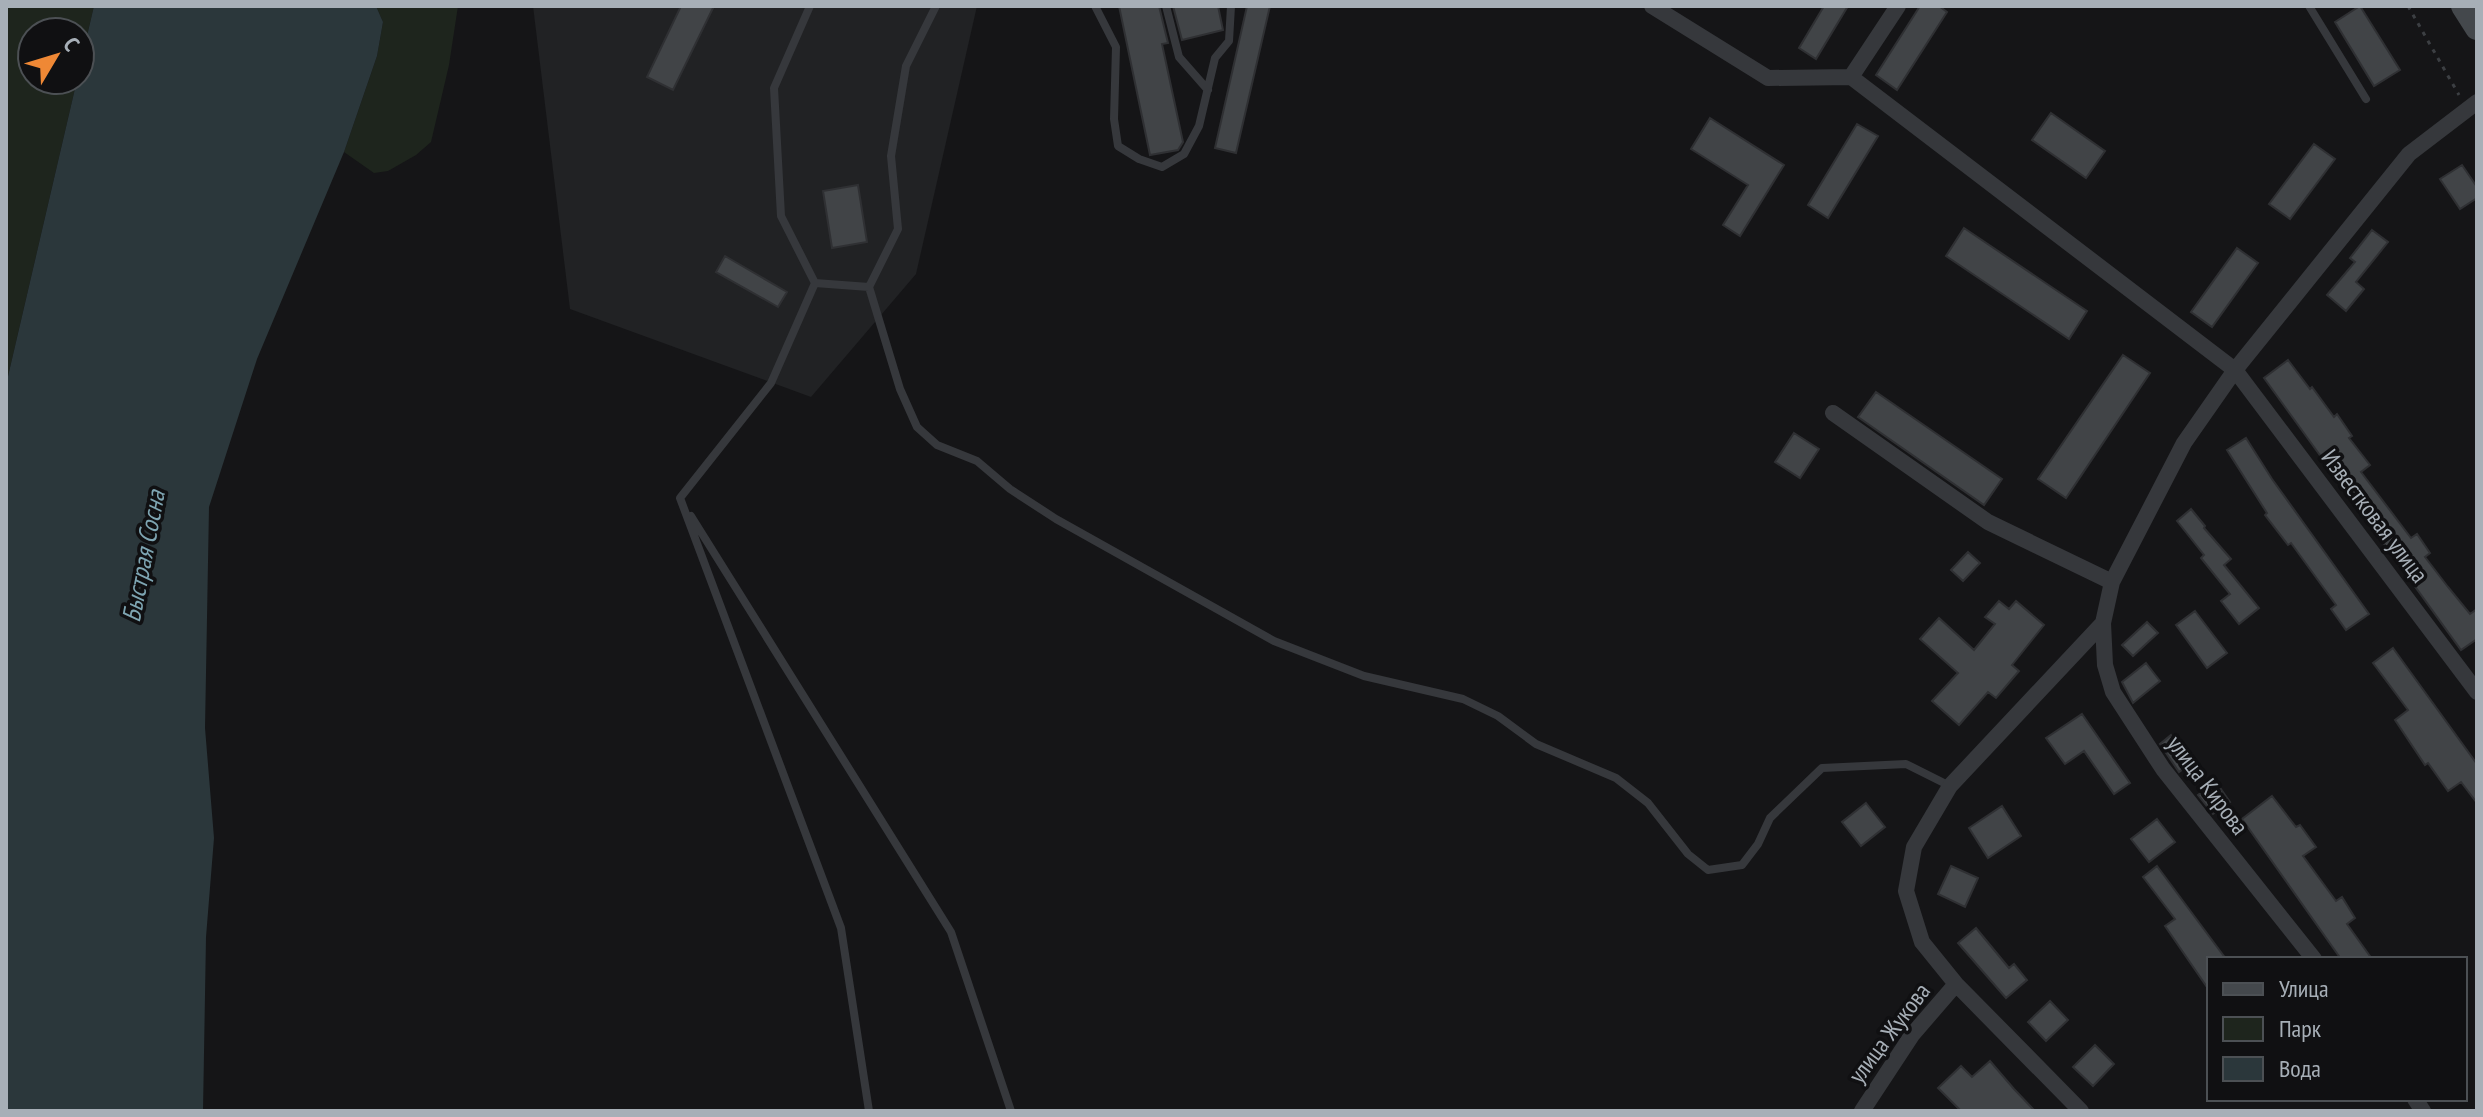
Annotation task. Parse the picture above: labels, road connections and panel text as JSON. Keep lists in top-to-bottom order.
{
  "streets": {
    "street": ["Известковая улица", "улица Кирова", "улица Жукова"]
  },
  "crossings": [
    ["Известковая улица", "улица Кирова"]
  ],
  "water": ["Быстрая Сосна"],
  "legend": ["Улица", "Парк", "Вода"],
  "north": "top right"
}
